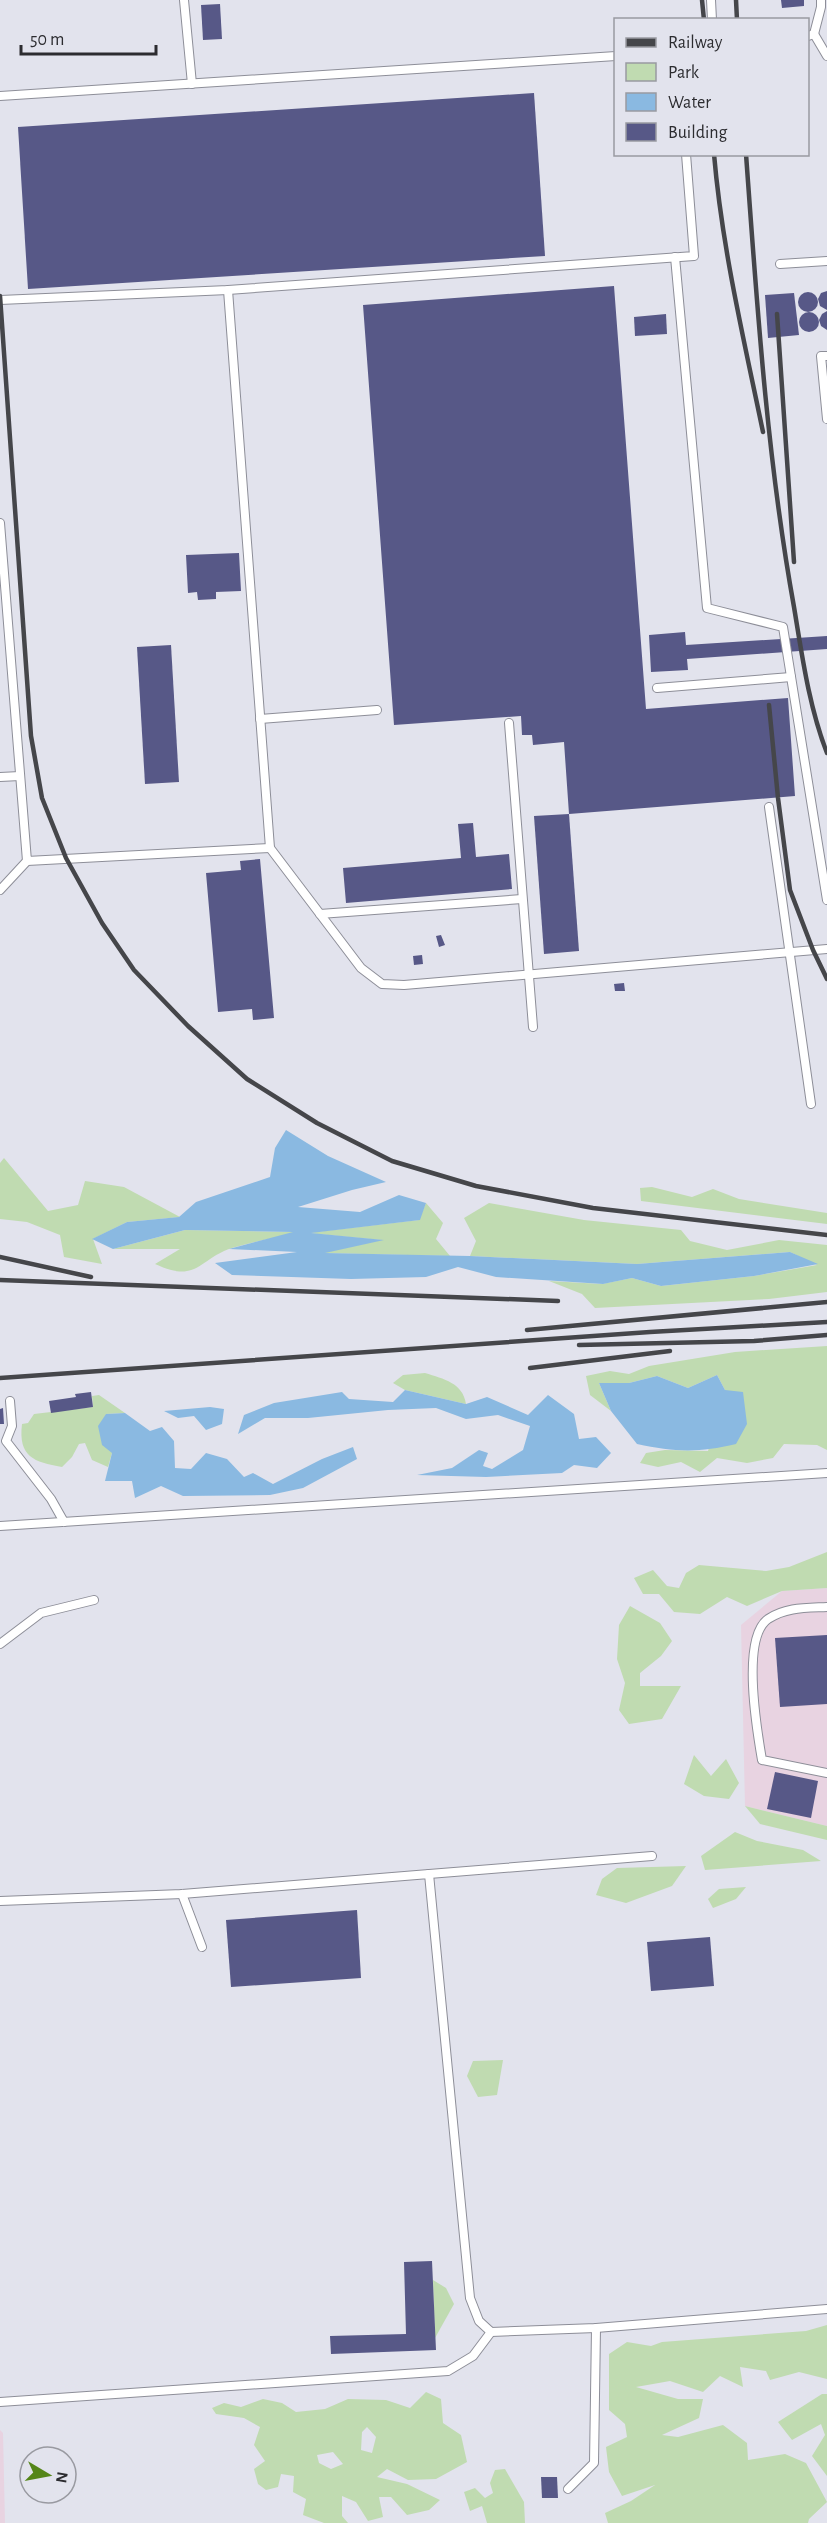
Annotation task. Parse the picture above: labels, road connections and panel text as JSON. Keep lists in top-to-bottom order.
{
  "legend": [
    "Railway",
    "Park",
    "Water",
    "Building"
  ],
  "scale_bar": "50 m",
  "north": "right"
}
